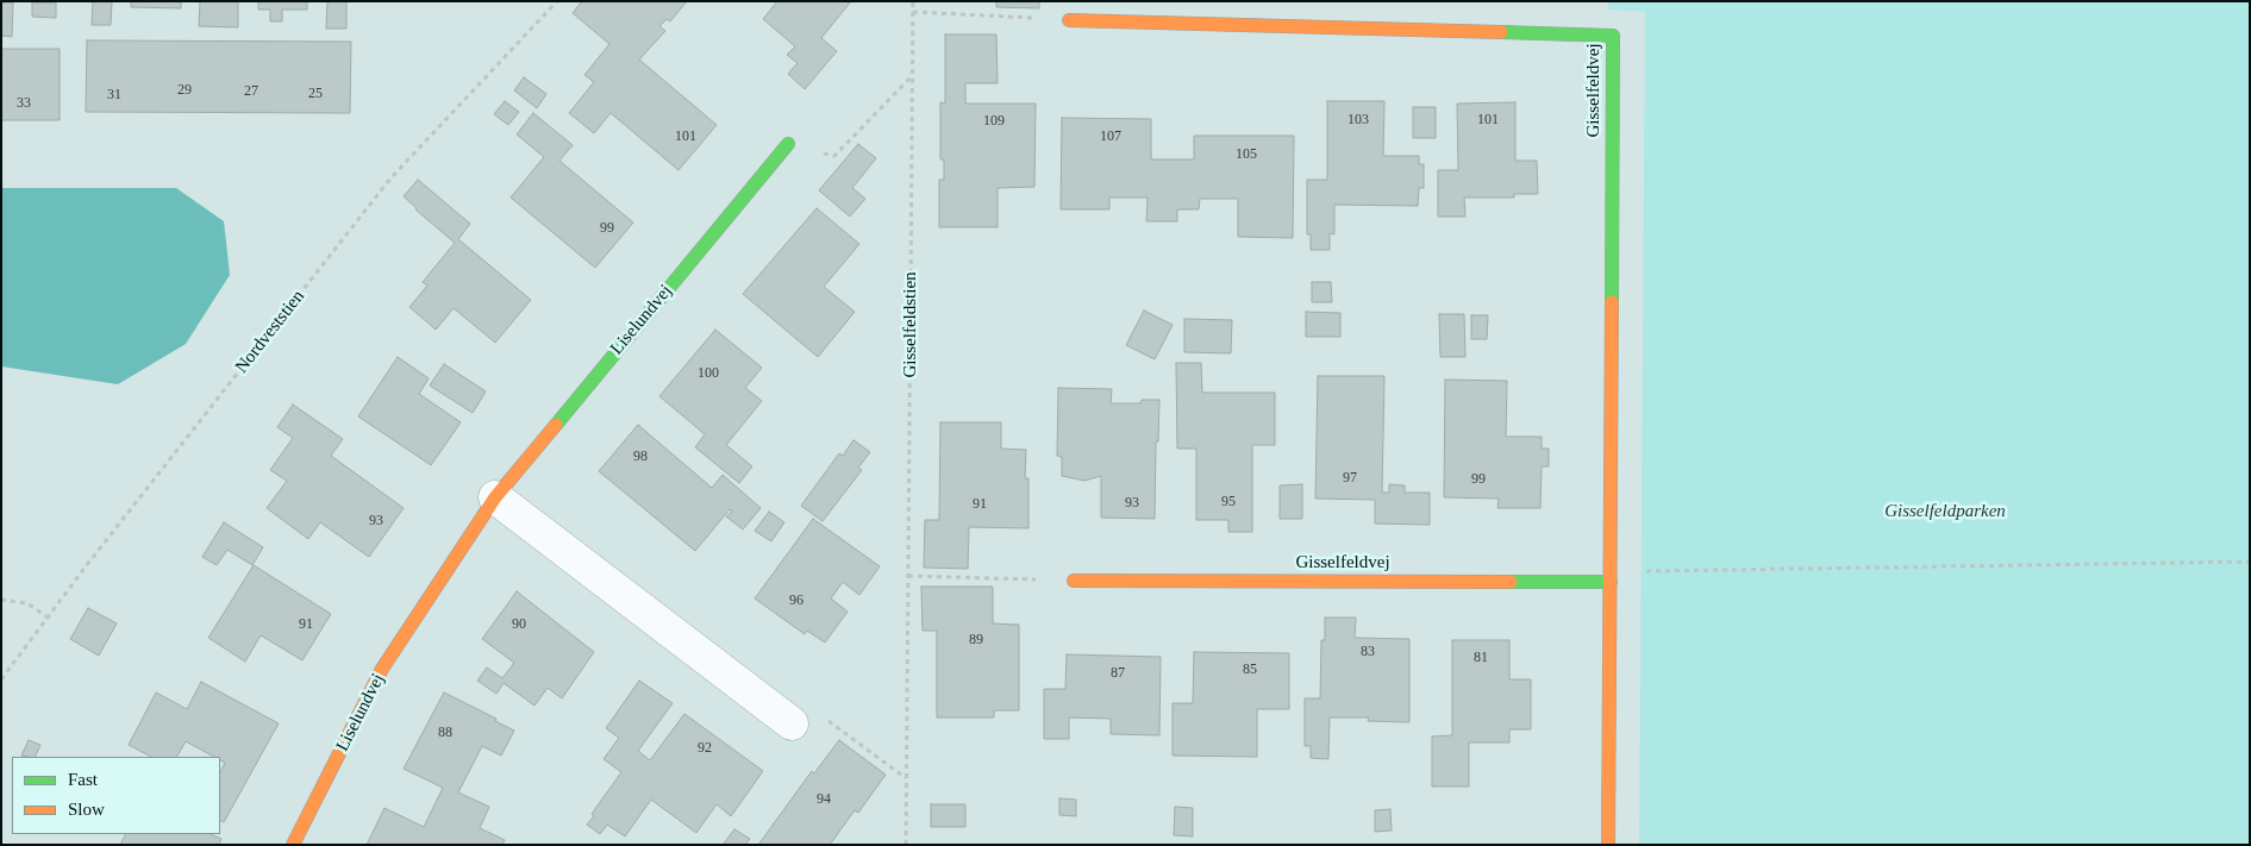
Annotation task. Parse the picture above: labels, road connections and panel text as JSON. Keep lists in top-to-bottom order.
{
  "streets": {
    "street": ["Gisselfeldvej", "Liselundvej"],
    "path": ["Gisselfeldstien", "Nordveststien"]
  },
  "parks": ["Gisselfeldparken"],
  "house_numbers": [
    "29",
    "27",
    "25",
    "31",
    "33",
    "103",
    "101",
    "109",
    "101",
    "107",
    "105",
    "99",
    "100",
    "98",
    "97",
    "99",
    "95",
    "93",
    "91",
    "93",
    "96",
    "91",
    "90",
    "89",
    "83",
    "81",
    "85",
    "87",
    "88",
    "92",
    "94"
  ],
  "legend": ["Fast", "Slow"]
}
